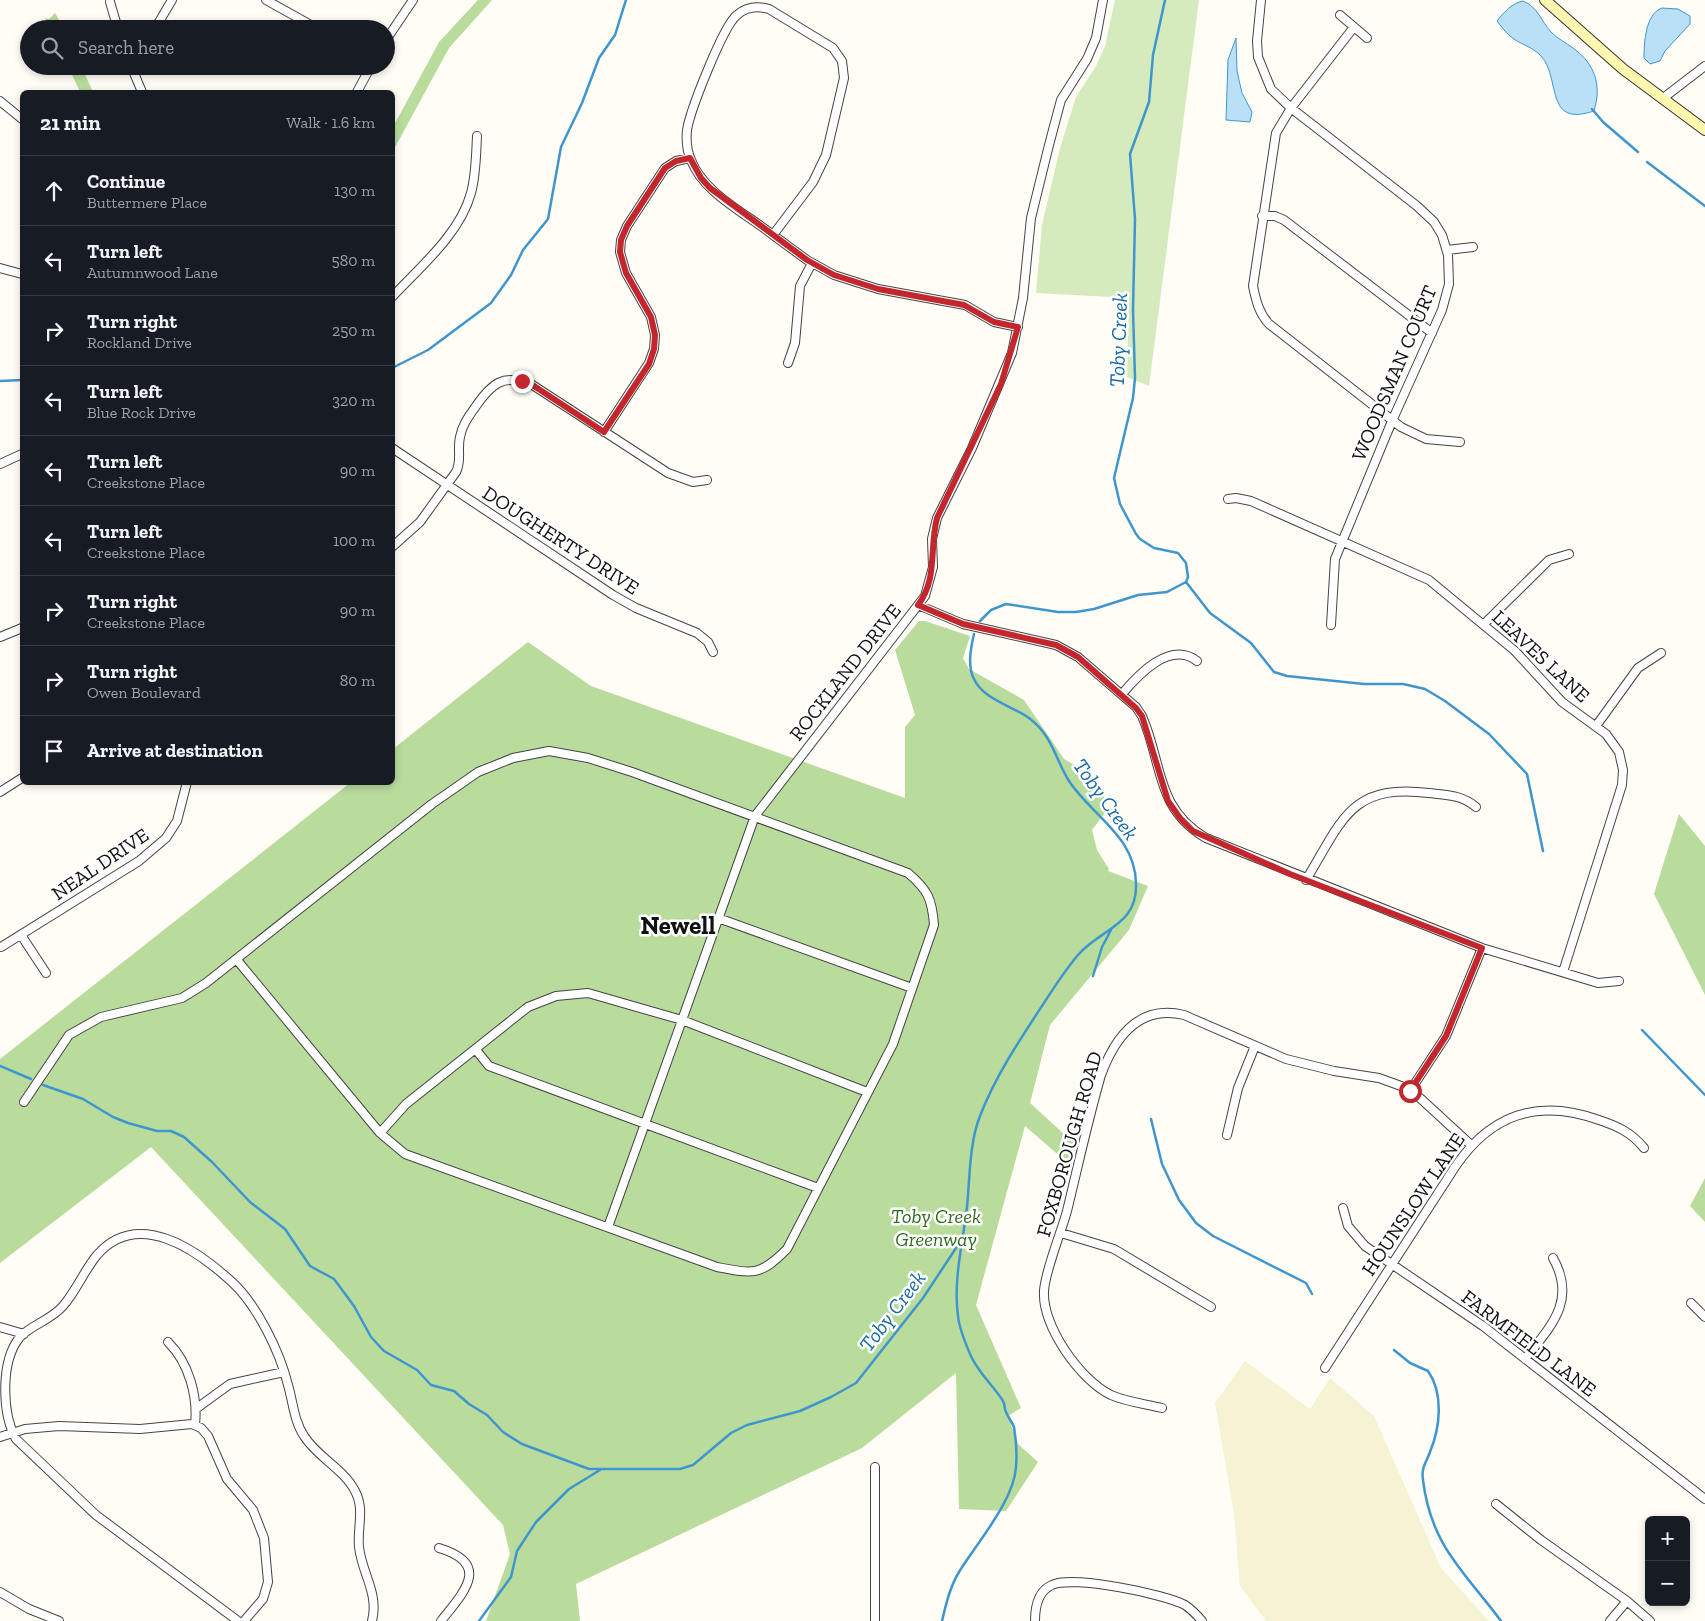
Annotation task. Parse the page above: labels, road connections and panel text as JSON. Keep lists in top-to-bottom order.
{
  "streets": {
    "street": [
      "WOODSMAN COURT",
      "DOUGHERTY DRIVE",
      "LEAVES LANE",
      "ROCKLAND DRIVE",
      "NEAL DRIVE",
      "FOXBOROUGH ROAD",
      "HOUNSLOW LANE",
      "FARMFIELD LANE"
    ]
  },
  "crossings": [
    ["WOODSMAN COURT", "LEAVES LANE"],
    ["FOXBOROUGH ROAD", "HOUNSLOW LANE"],
    ["HOUNSLOW LANE", "FARMFIELD LANE"]
  ],
  "districts": ["Newell"],
  "water": ["Toby Creek"],
  "parks": ["Toby Creek Greenway"],
  "page": {
    "search": "Search here",
    "heading": ["21 min", "Walk · 1.6 km"],
    "list": [
      ["Continue", "Buttermere Place", "130 m"],
      ["Turn left", "Autumnwood Lane", "580 m"],
      ["Turn right", "Rockland Drive", "250 m"],
      ["Turn left", "Blue Rock Drive", "320 m"],
      ["Turn left", "Creekstone Place", "90 m"],
      ["Turn left", "Creekstone Place", "100 m"],
      ["Turn right", "Creekstone Place", "90 m"],
      ["Turn right", "Owen Boulevard", "80 m"],
      "Arrive at destination"
    ],
    "map_buttons": ["+", "−"]
  }
}
